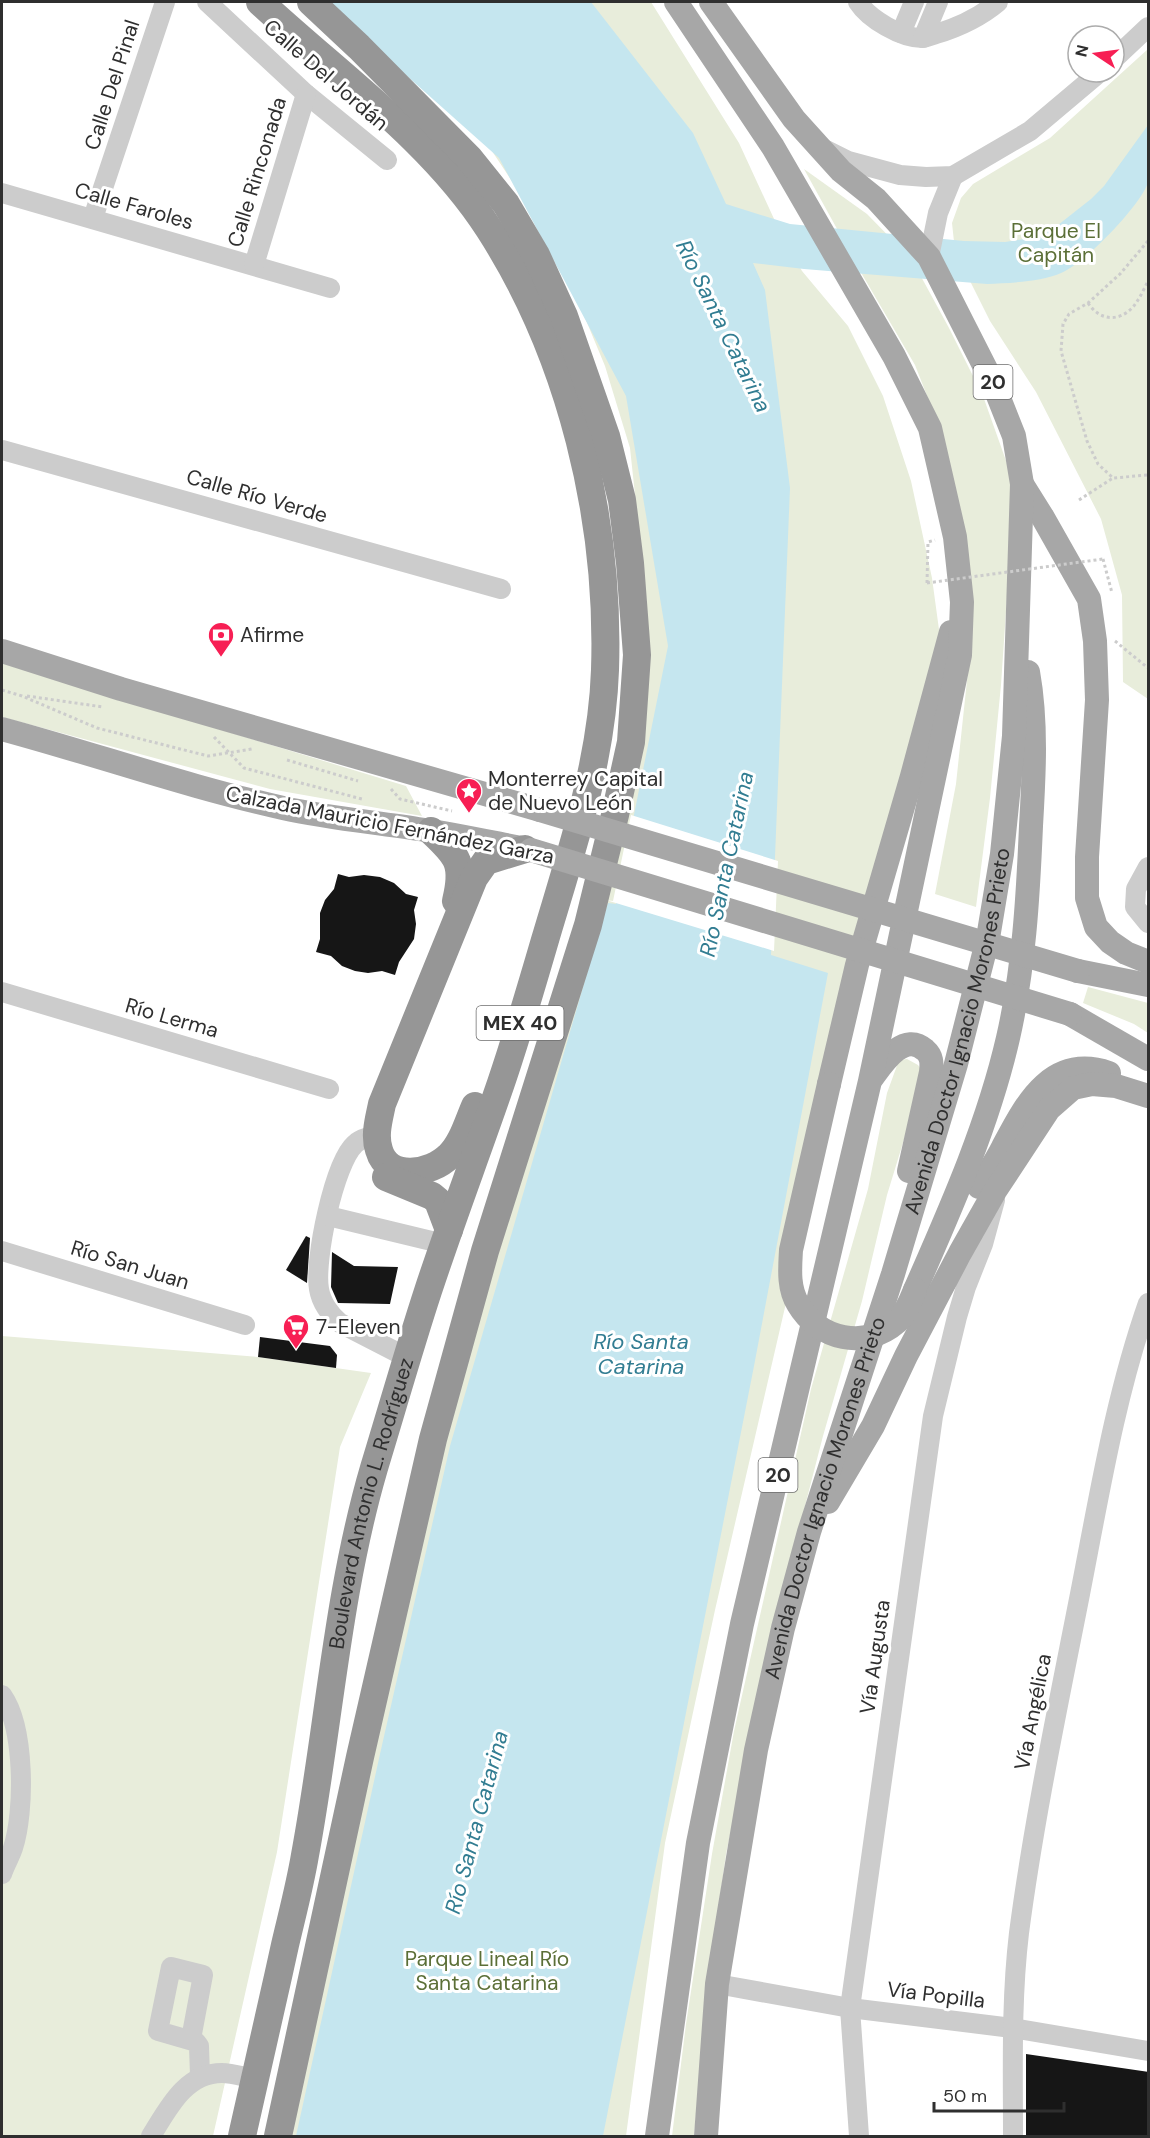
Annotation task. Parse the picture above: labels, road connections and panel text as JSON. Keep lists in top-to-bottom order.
{
  "streets": {
    "highway": ["MEX 40", "Boulevard Antonio L. Rodríguez"],
    "main road": ["20", "Calzada Mauricio Fernández Garza", "Avenida Doctor Ignacio Morones Prieto"],
    "street": [
      "Calle Del Jordán",
      "Calle Del Pinal",
      "Calle Rinconada",
      "Calle Faroles",
      "Calle Río Verde",
      "Río Lerma",
      "Río San Juan",
      "Vía Augusta",
      "Vía Angélica",
      "Vía Popilla"
    ]
  },
  "crossings": [
    ["Calle Del Jordán", "Calle Rinconada"],
    ["Calle Del Pinal", "Calle Faroles"],
    ["Calle Rinconada", "Calle Faroles"],
    ["Avenida Doctor Ignacio Morones Prieto", "Vía Popilla"],
    ["Vía Augusta", "Vía Popilla"],
    ["Vía Angélica", "Vía Popilla"]
  ],
  "water": ["Río Santa Catarina"],
  "parks": ["Parque El Capitán", "Parque Lineal Río Santa Catarina"],
  "places": {
    "bank": ["Afirme"],
    "place": ["Monterrey Capital de Nuevo León"],
    "supermarket": ["7-Eleven"]
  },
  "scale_bar": "50 m",
  "north": "left"
}
